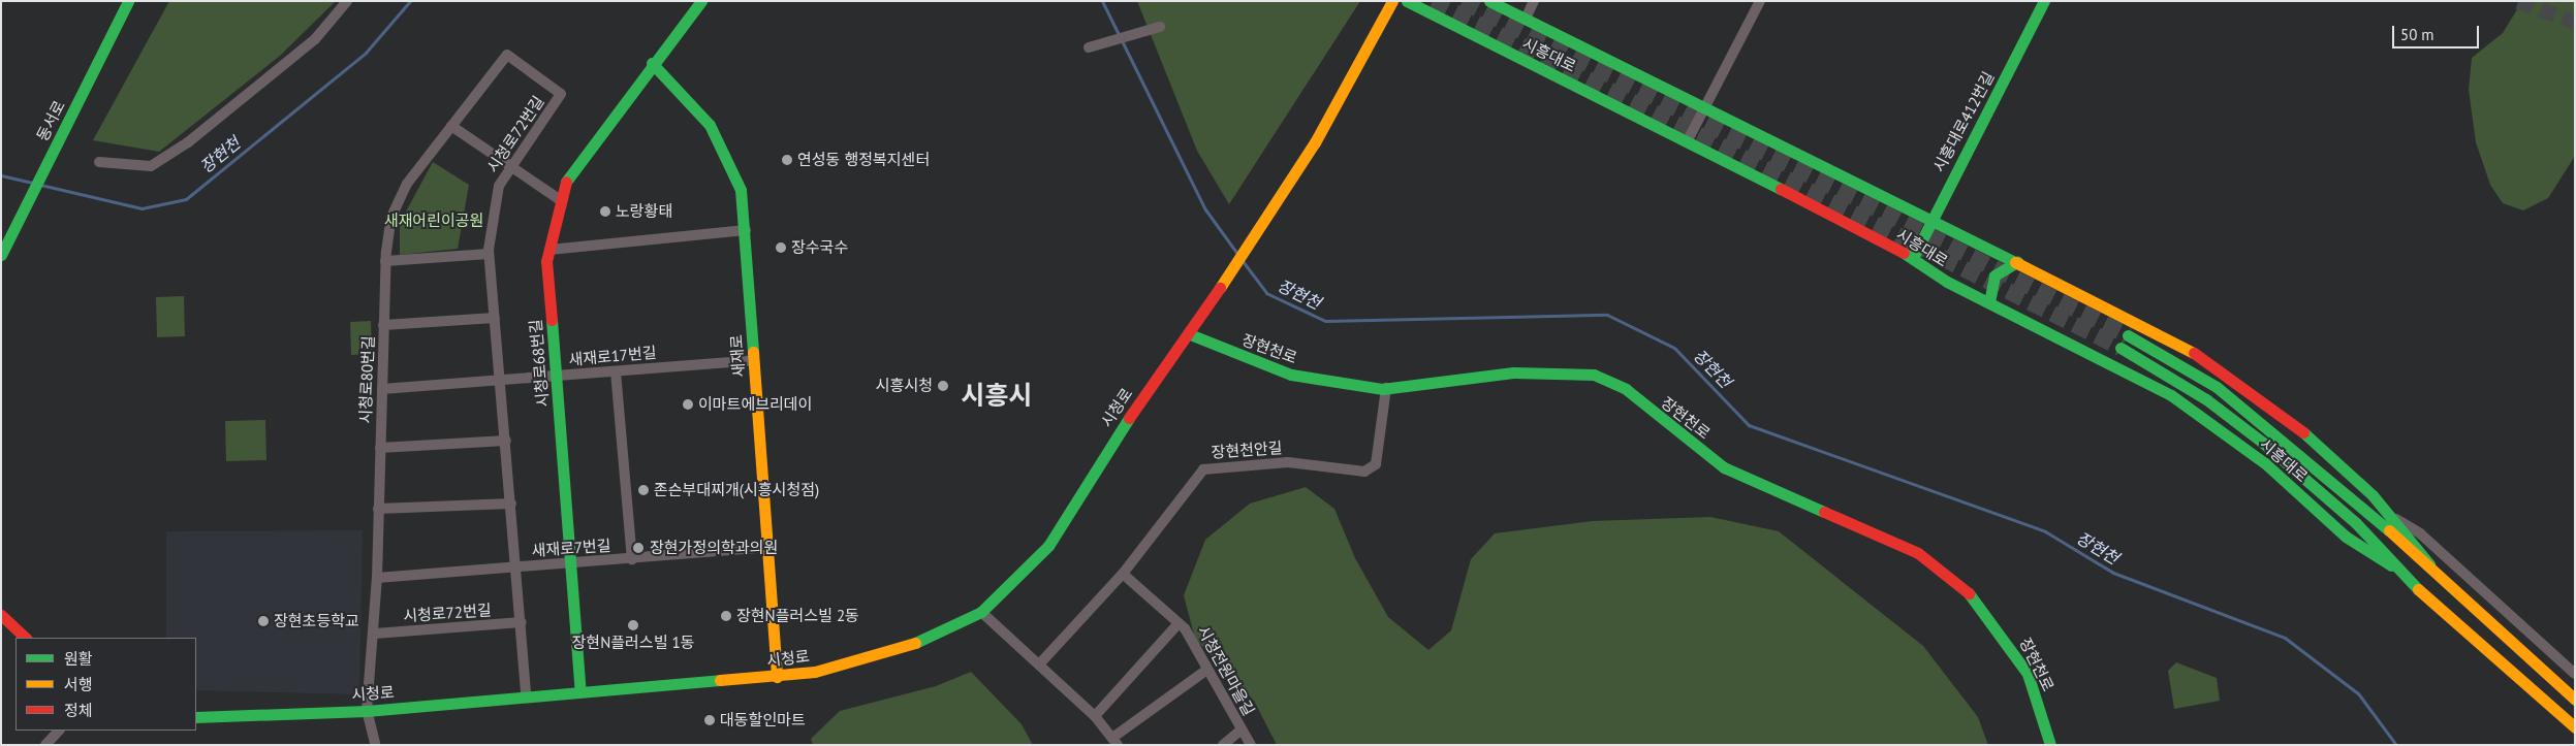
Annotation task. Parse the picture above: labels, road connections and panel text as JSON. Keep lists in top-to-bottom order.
{
  "streets": {
    "street": [
      "시흥대로",
      "동서로",
      "시흥대로412번길",
      "시청로72번길",
      "장현천로",
      "새재로17번길",
      "새재로",
      "시청로68번길",
      "시청로80번길",
      "시청로",
      "장현천안길",
      "새재로7번길",
      "시청전원마을길"
    ]
  },
  "crossings": [
    ["시흥대로", "시흥대로412번길"],
    ["시청로72번길", "새재로17번길"],
    ["시청로72번길", "시청로80번길"],
    ["시청로72번길", "시청로"],
    ["시청로72번길", "새재로7번길"],
    ["장현천로", "시청로"],
    ["장현천로", "장현천안길"],
    ["새재로17번길", "새재로"],
    ["새재로17번길", "시청로68번길"],
    ["새재로17번길", "시청로80번길"],
    ["새재로", "시청로68번길"],
    ["새재로", "시청로"],
    ["새재로", "새재로7번길"],
    ["시청로68번길", "시청로"],
    ["시청로68번길", "새재로7번길"],
    ["시청로80번길", "시청로"],
    ["시청로80번길", "새재로7번길"],
    ["장현천안길", "시청전원마을길"]
  ],
  "districts": ["시흥시"],
  "water": ["장현천"],
  "parks": ["새재어린이공원"],
  "places": [
    "연성동 행정복지센터",
    "노랑황태",
    "장수국수",
    "시흥시청",
    "이마트에브리데이",
    "존슨부대찌개(시흥시청점)",
    "장현가정의학과의원",
    "장현N플러스빌 2동",
    "장현초등학교",
    "장현N플러스빌 1동",
    "대동할인마트"
  ],
  "legend": ["원활", "서행", "정체"],
  "scale_bar": "50 m"
}
